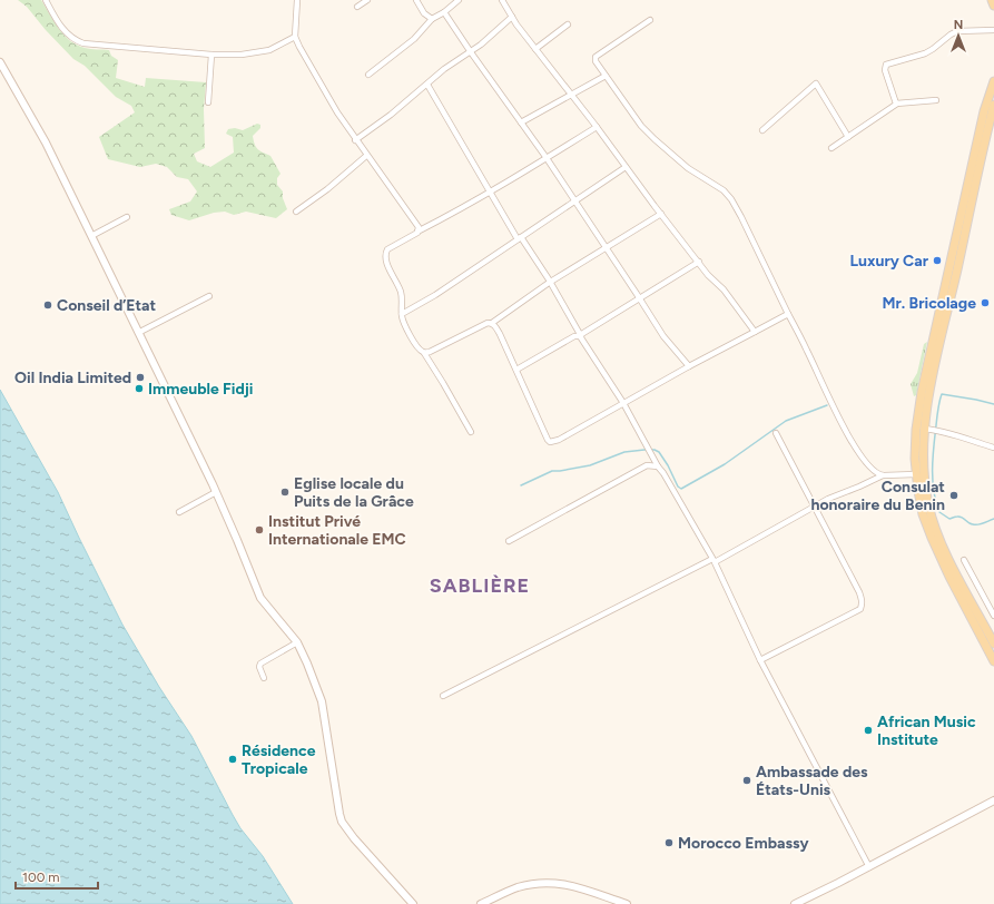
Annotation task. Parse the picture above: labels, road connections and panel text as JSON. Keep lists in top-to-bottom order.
{
  "districts": ["SABLIÈRE"],
  "places": [
    "Luxury Car",
    "Mr. Bricolage",
    "Conseil d’Etat",
    "Oil India Limited",
    "Immeuble Fidji",
    "Eglise locale du Puits de la Grâce",
    "Consulat honoraire du Benin",
    "Institut Privé Internationale EMC",
    "African Music Institute",
    "Résidence Tropicale",
    "Ambassade des États-Unis",
    "Morocco Embassy"
  ],
  "scale_bar": "100 m",
  "north": "top"
}
